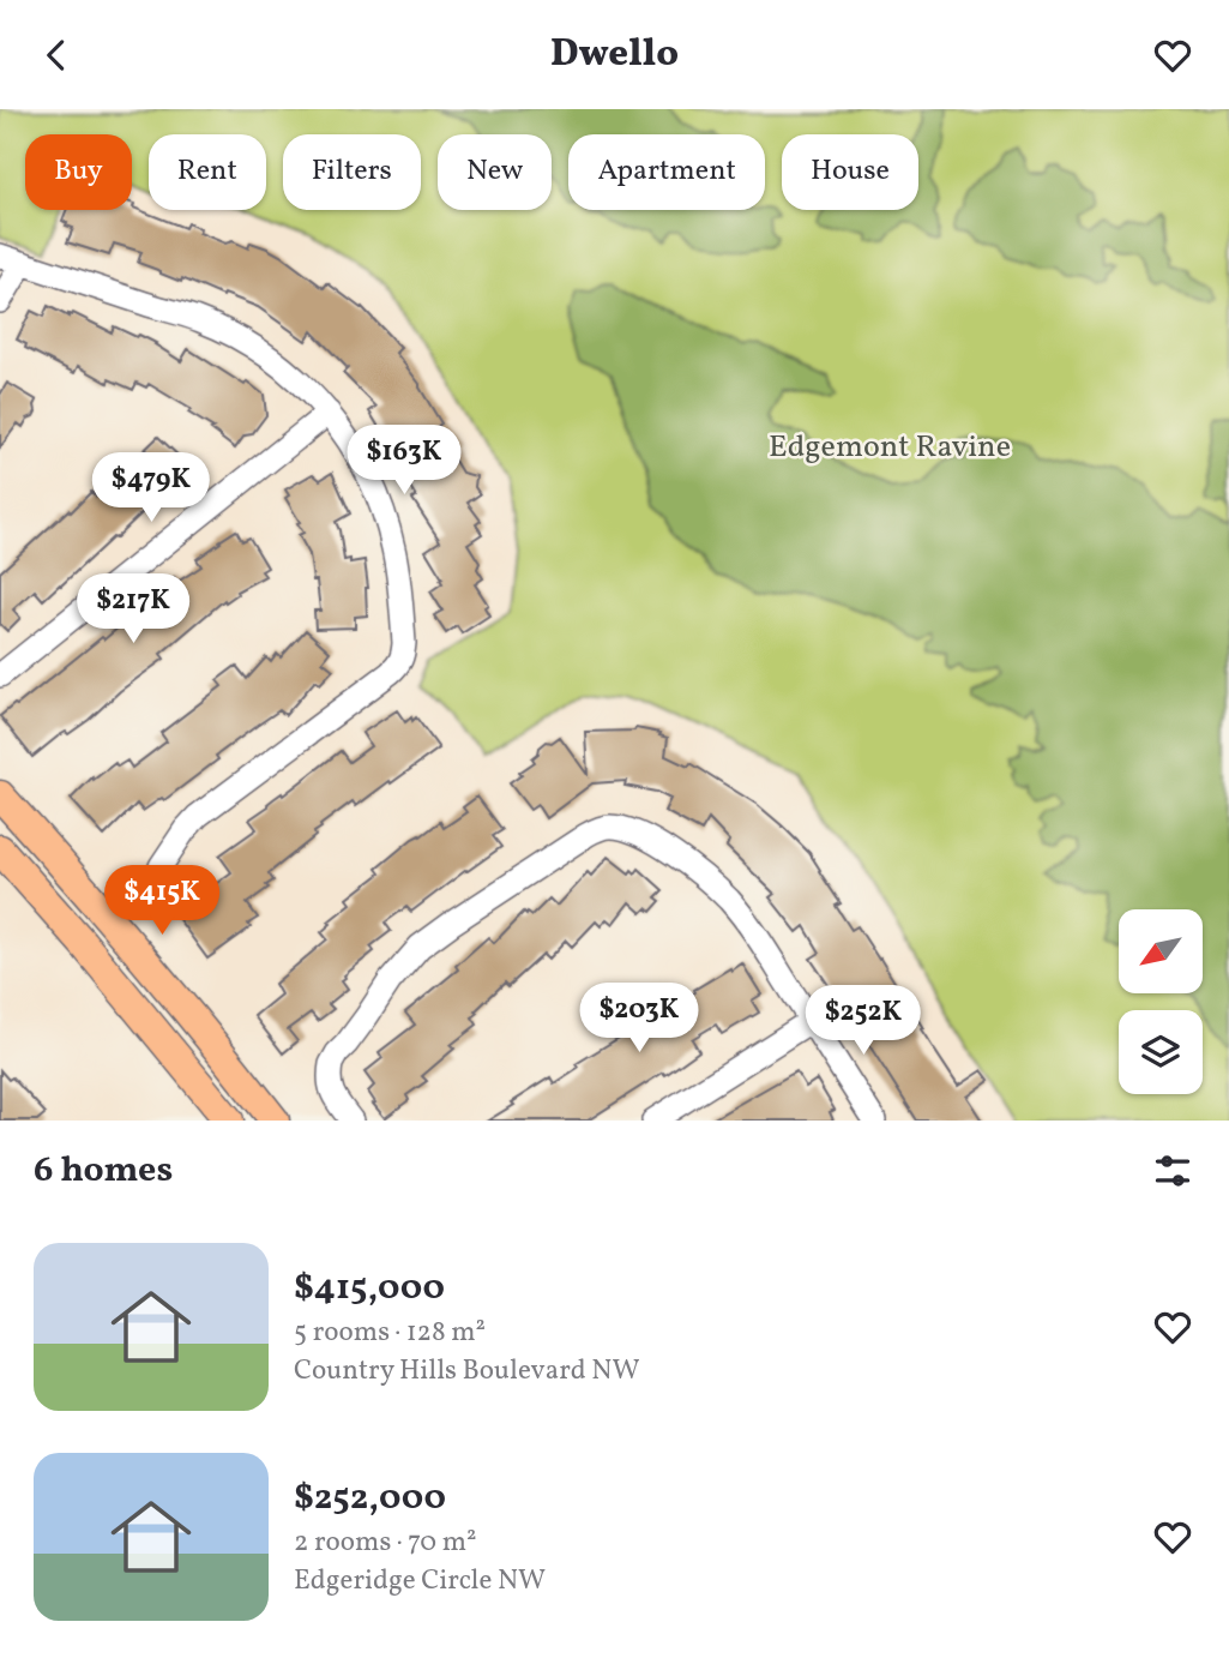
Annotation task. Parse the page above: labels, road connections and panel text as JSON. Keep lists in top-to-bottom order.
{
  "parks": ["Edgemont Ravine"],
  "north": "bottom left",
  "page": {
    "header": "Dwello",
    "chip": [
      "Buy",
      "Rent",
      "Filters",
      "New",
      "Apartment",
      "House"
    ],
    "price": [
      "$163K",
      "$479K",
      "$217K",
      "$415K",
      "$203K",
      "$252K"
    ],
    "heading": "6 homes",
    "list": [
      {
        "name": "$415,000",
        "note": "5 rooms · 128 m² · Country Hills Boulevard NW"
      },
      {
        "name": "$252,000",
        "note": "2 rooms · 70 m² · Edgeridge Circle NW"
      }
    ]
  }
}
